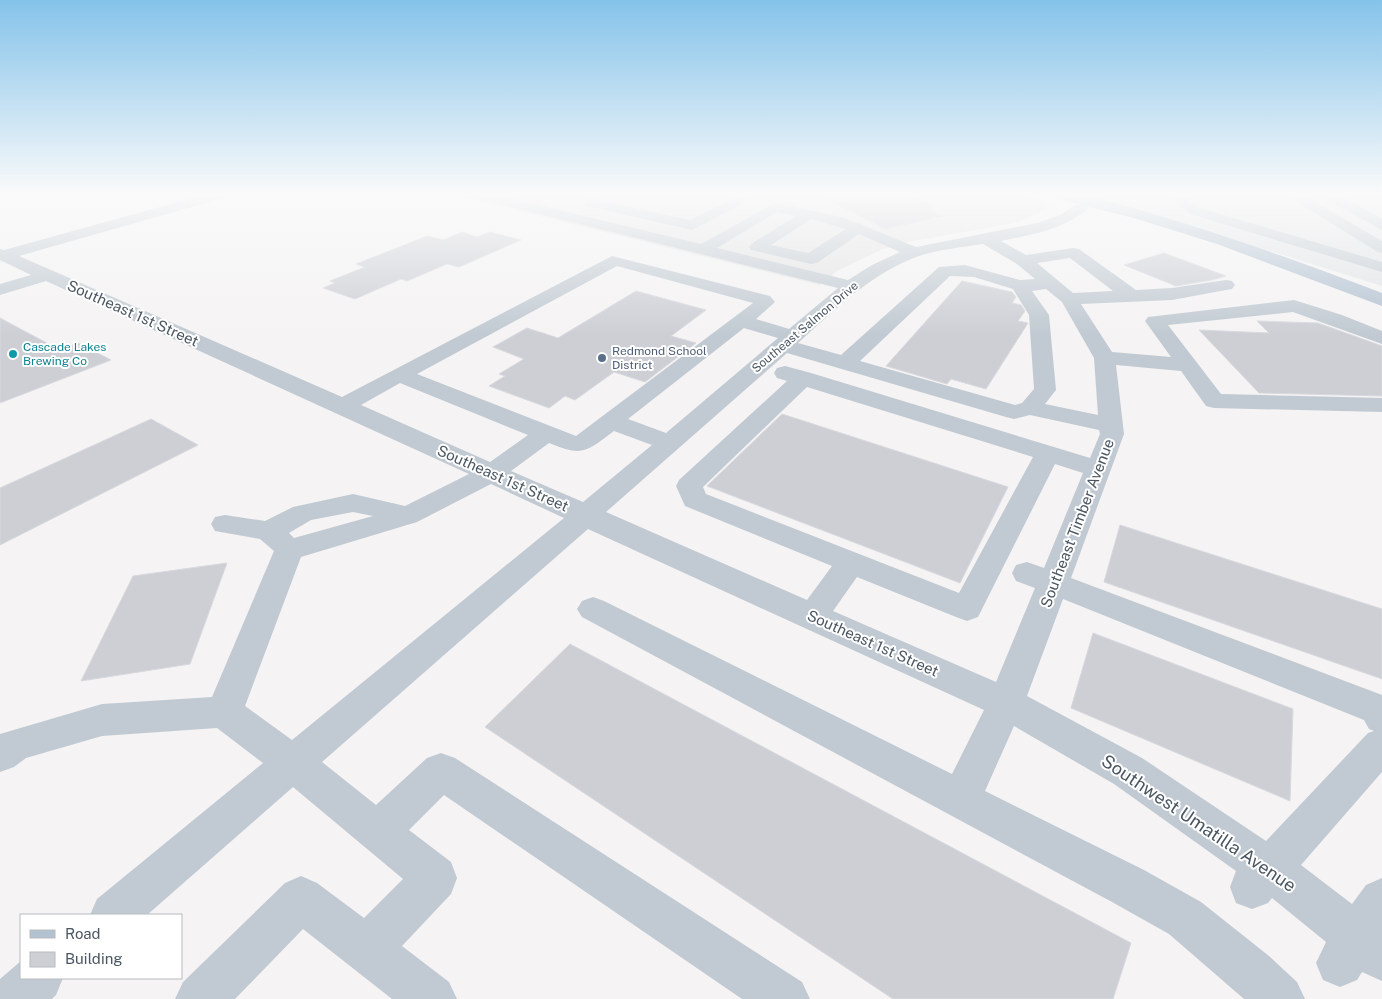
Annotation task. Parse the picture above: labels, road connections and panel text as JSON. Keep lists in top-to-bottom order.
{
  "streets": {
    "street": [
      "Southeast 1st Street",
      "Southeast Salmon Drive",
      "Southeast Timber Avenue",
      "Southwest Umatilla Avenue"
    ]
  },
  "crossings": [
    ["Southeast 1st Street", "Southeast Salmon Drive"],
    ["Southeast 1st Street", "Southeast Timber Avenue"],
    ["Southeast 1st Street", "Southwest Umatilla Avenue"],
    ["Southeast Timber Avenue", "Southwest Umatilla Avenue"]
  ],
  "places": ["Cascade Lakes Brewing Co", "Redmond School District"],
  "legend": ["Road", "Building"]
}
